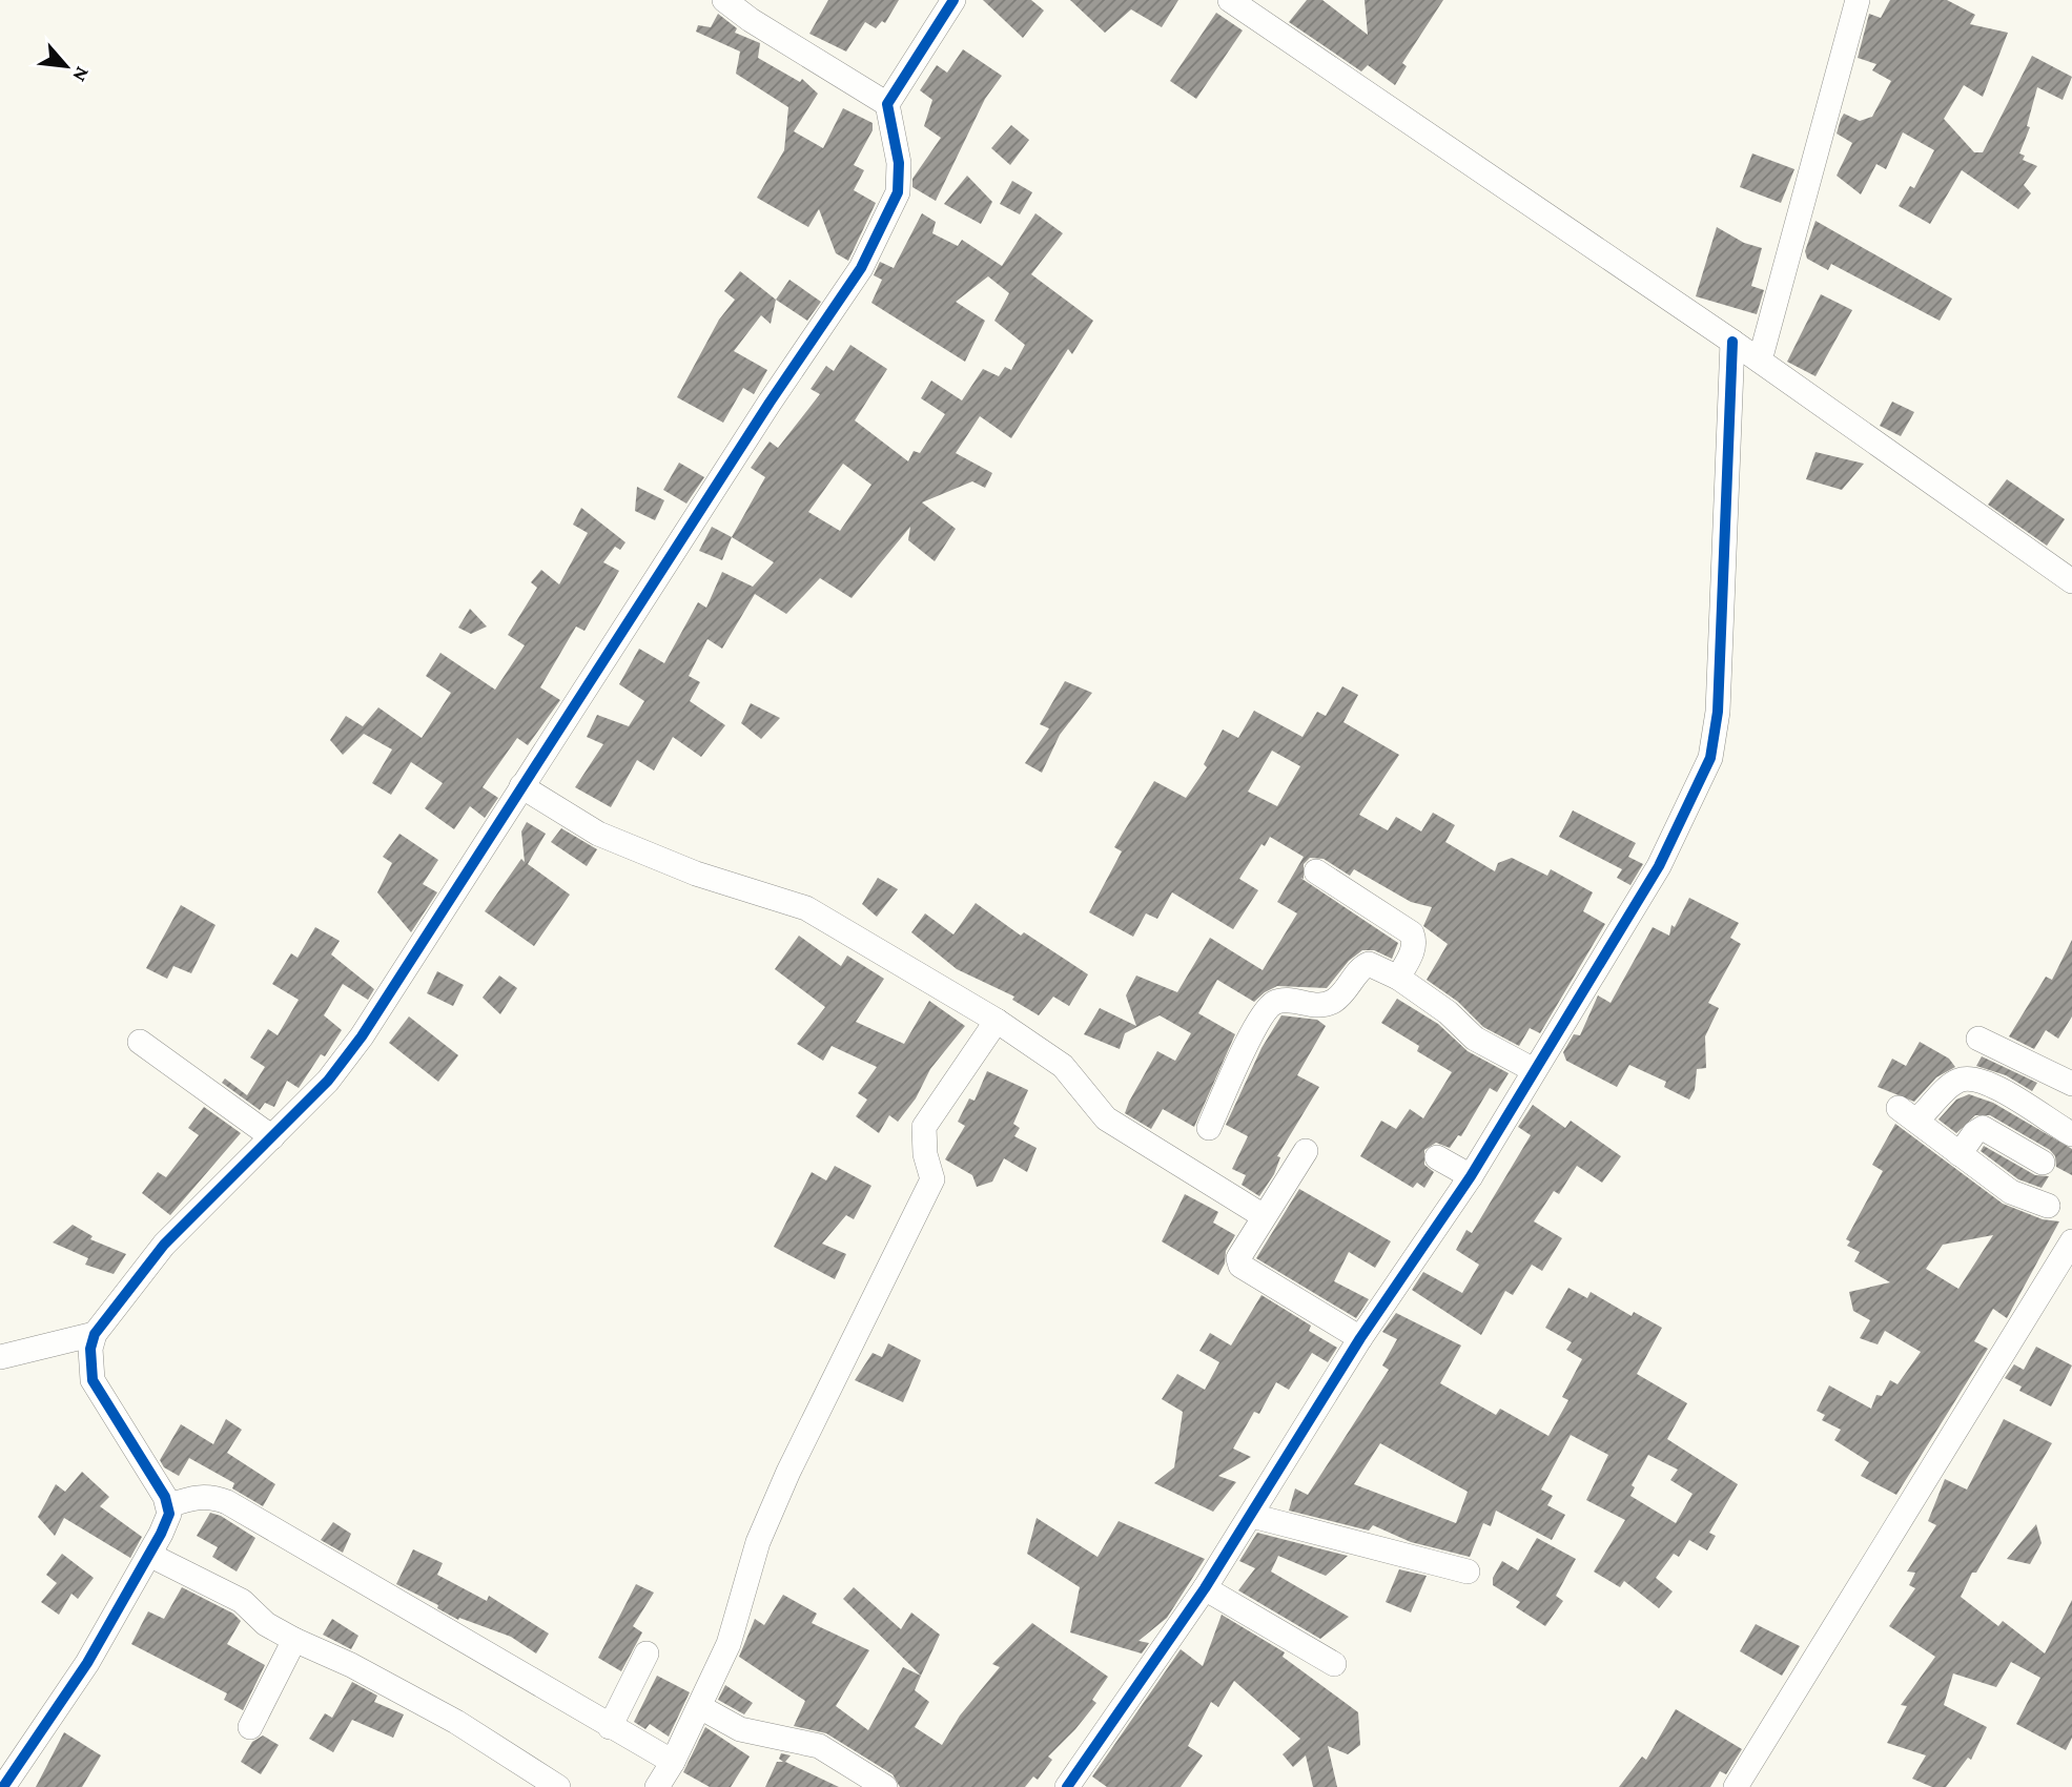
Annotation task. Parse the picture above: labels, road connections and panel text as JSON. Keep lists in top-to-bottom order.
{
  "north": "bottom right"
}
